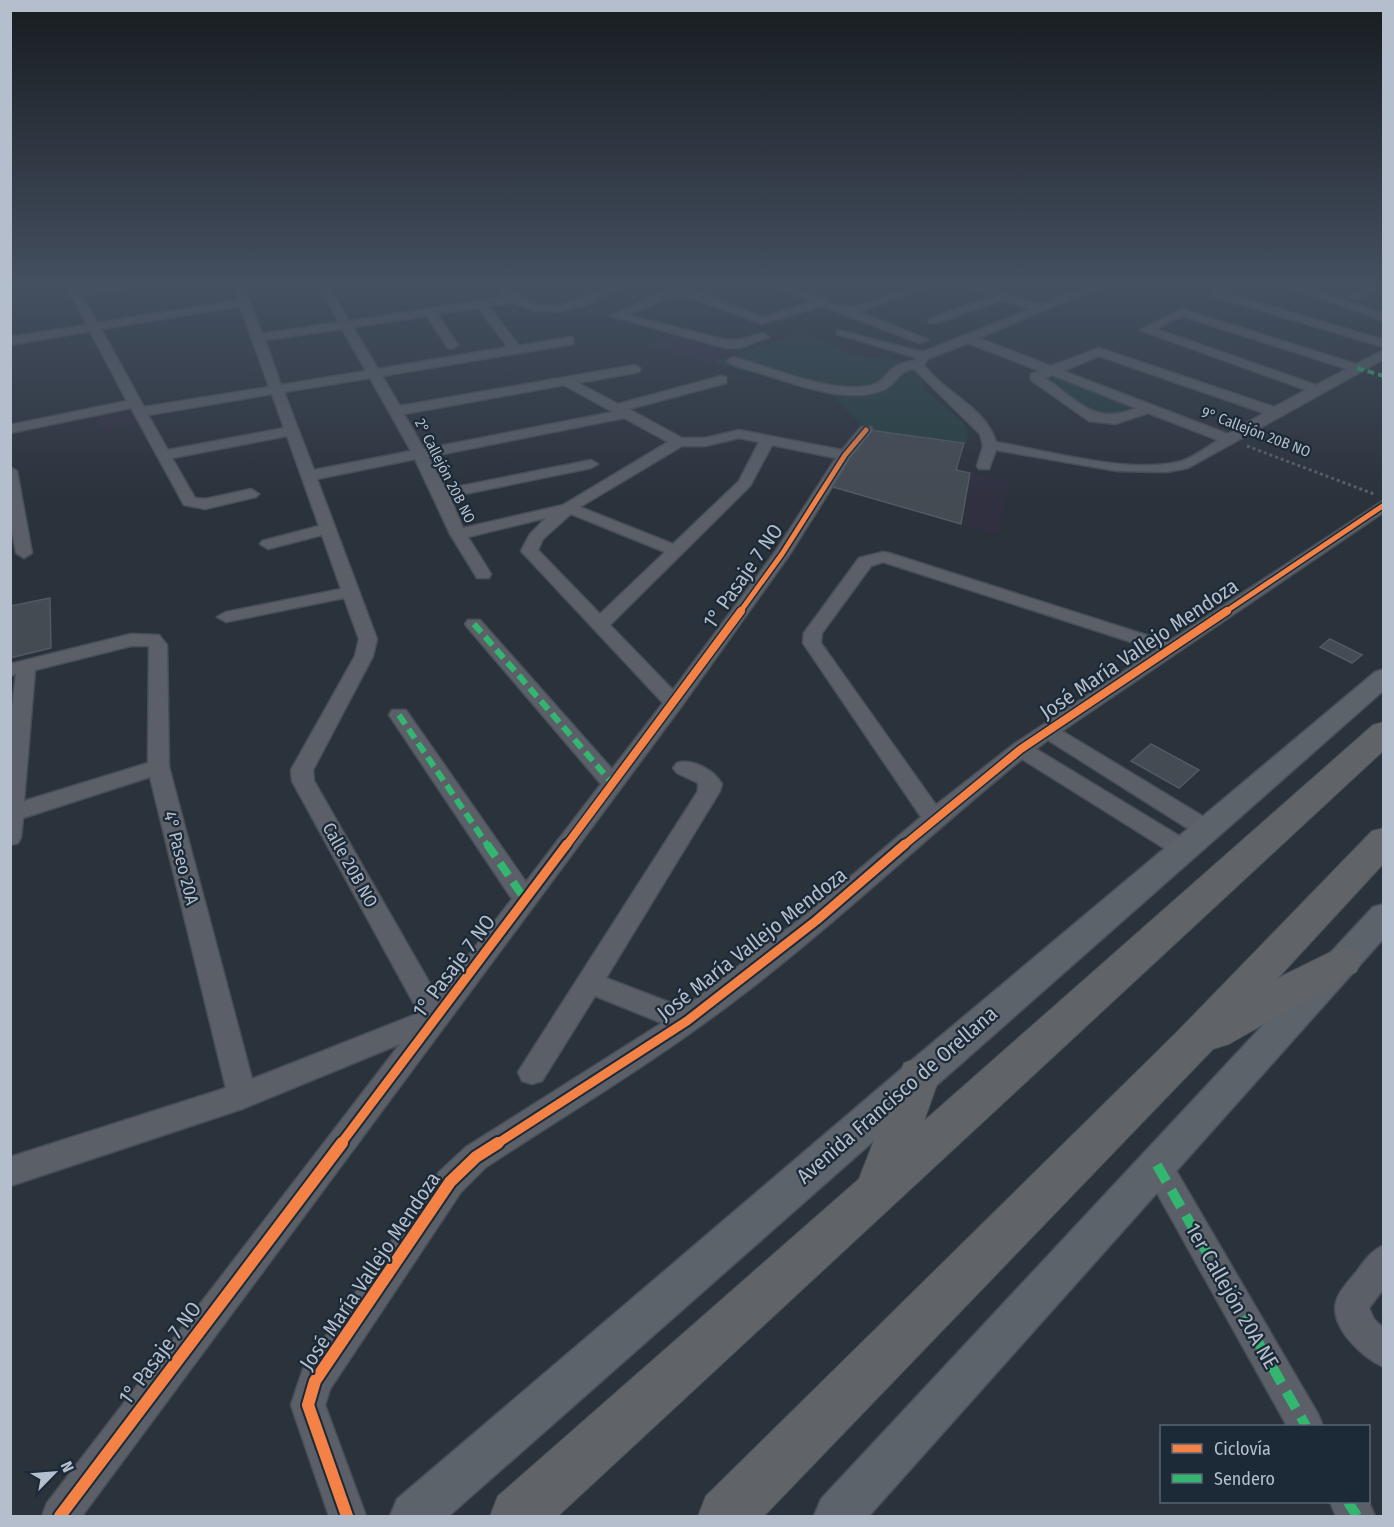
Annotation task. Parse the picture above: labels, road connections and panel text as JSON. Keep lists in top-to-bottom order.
{
  "streets": {
    "main road": ["Avenida Francisco de Orellana"],
    "street": [
      "9° Callejón 20B NO",
      "2° Callejón 20B NO",
      "1° Pasaje 7 NO",
      "José María Vallejo Mendoza",
      "4° Paseo 20A",
      "Calle 20B NO",
      "1er Callejón 20A NE"
    ]
  },
  "crossings": [
    ["1° Pasaje 7 NO", "Calle 20B NO"]
  ],
  "legend": ["Ciclovía", "Sendero"],
  "north": "top right"
}
